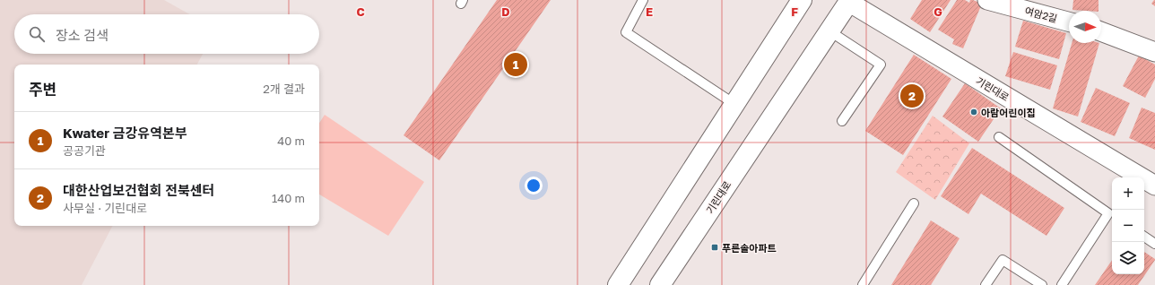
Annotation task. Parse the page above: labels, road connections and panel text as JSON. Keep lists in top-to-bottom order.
{
  "streets": {
    "street": ["여암2길", "기린대로"]
  },
  "places": {
    "other": ["아람어린이집"],
    "transit": ["푸른솔아파트"]
  },
  "north": "right",
  "page": {
    "search": "장소 검색",
    "pins": ["1", "2"],
    "heading": ["주변", "2개 결과"],
    "list": [
      {
        "mark": "1",
        "name": "Kwater 금강유역본부",
        "note": "공공기관",
        "value": "40 m"
      },
      {
        "mark": "2",
        "name": "대한산업보건협회 전북센터",
        "note": "사무실 · 기린대로",
        "value": "140 m"
      }
    ],
    "map_buttons": ["+", "−"]
  },
  "grid": {
    "columns": [
      "C",
      "D",
      "E",
      "F",
      "G"
    ]
  }
}
